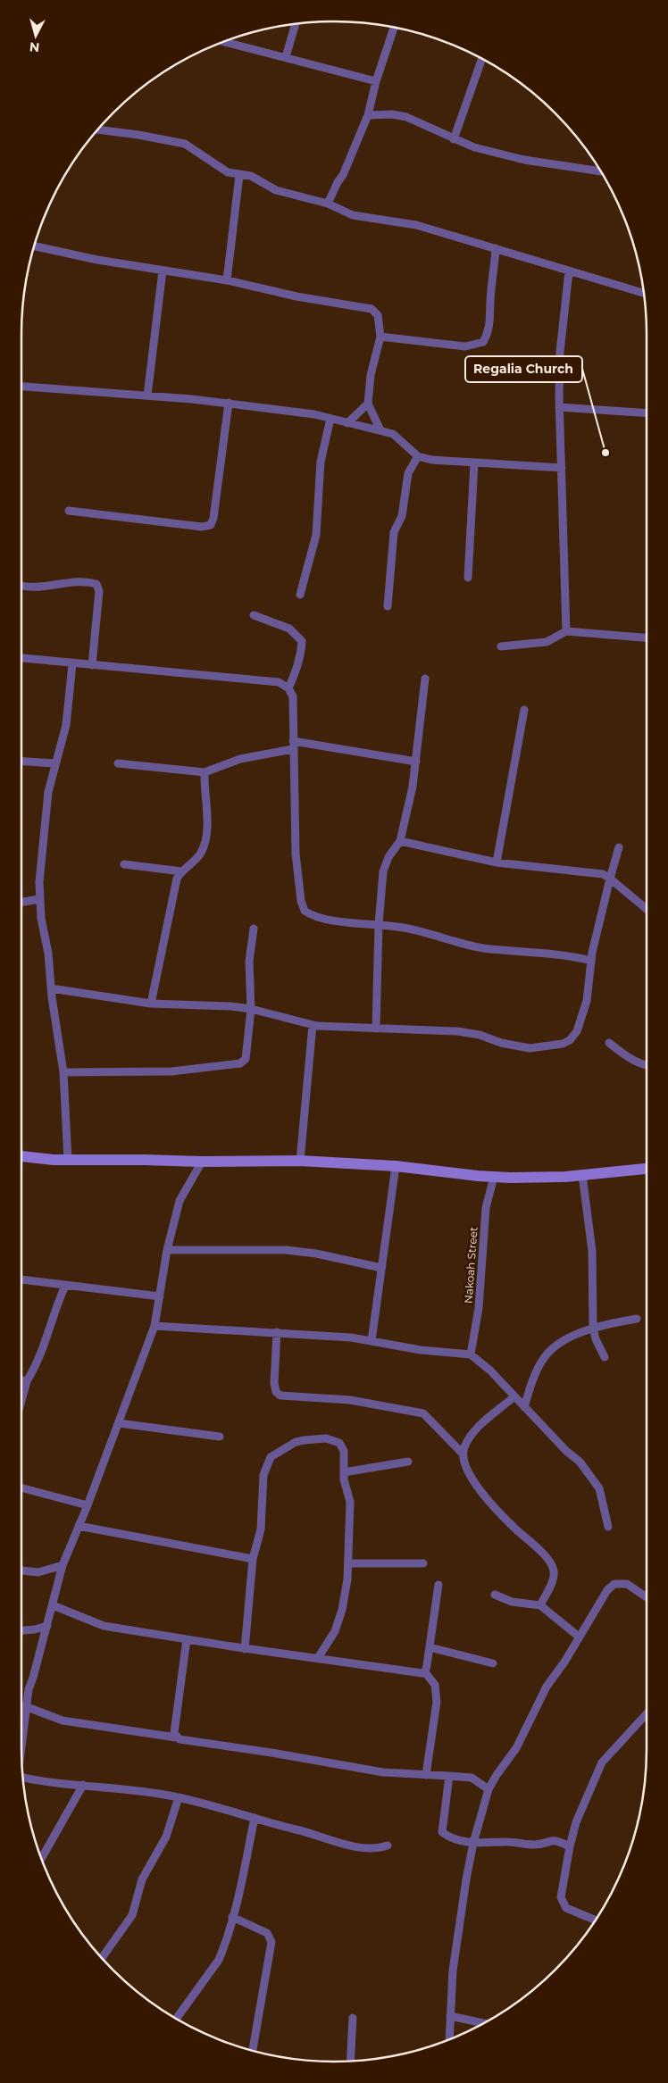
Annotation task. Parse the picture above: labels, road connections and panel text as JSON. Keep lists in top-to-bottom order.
{
  "streets": {
    "street": ["Nakoah Street"]
  },
  "places": ["Regalia Church"],
  "north": "bottom"
}
